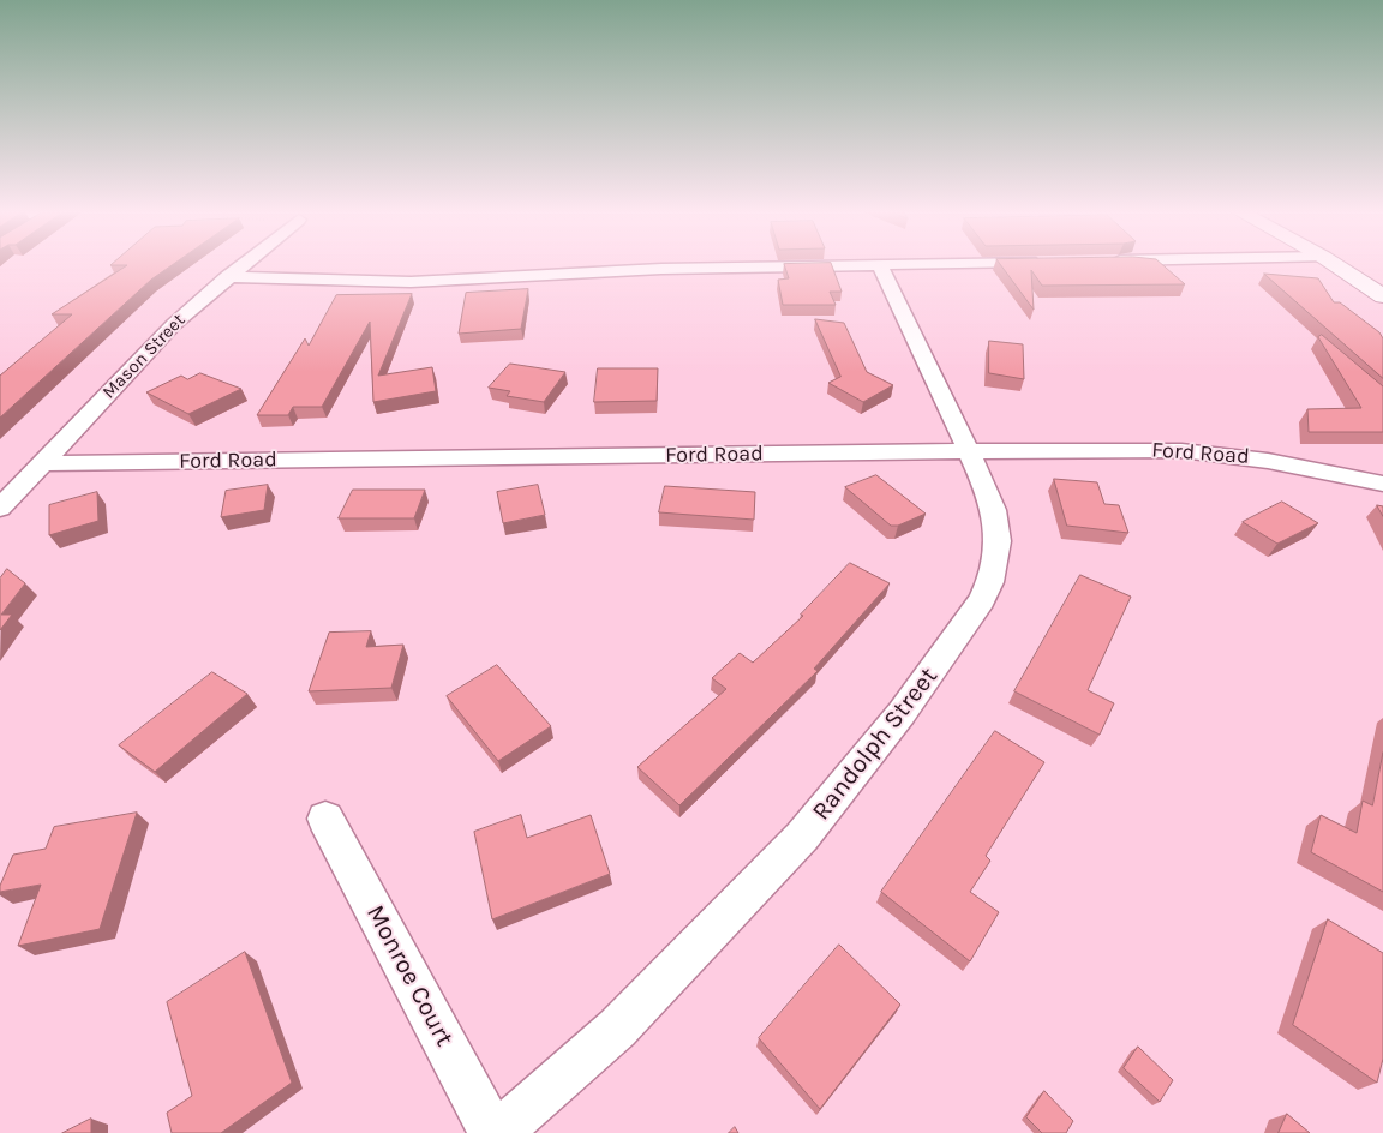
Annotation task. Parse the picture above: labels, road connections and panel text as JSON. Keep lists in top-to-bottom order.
{
  "streets": {
    "street": [
      "Mason Street",
      "Ford Road",
      "Randolph Street",
      "Monroe Court"
    ]
  },
  "crossings": [
    ["Mason Street", "Ford Road"],
    ["Ford Road", "Randolph Street"]
  ]
}
